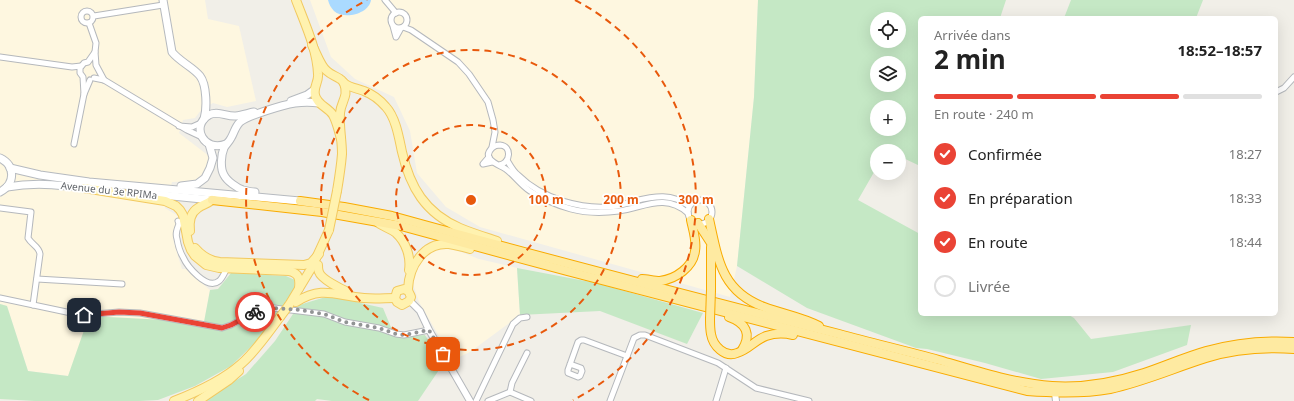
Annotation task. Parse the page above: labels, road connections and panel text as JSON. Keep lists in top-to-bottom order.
{
  "streets": {
    "main road": ["Avenue du 3e RPIMa"]
  },
  "page": {
    "map_buttons": ["+", "−"],
    "heading": ["2 min", "Arrivée dans", "18:52–18:57"],
    "bar": "En route · 240 m",
    "list": [
      ["Confirmée", "18:27"],
      ["En préparation", "18:33"],
      ["En route", "18:44"],
      "Livrée"
    ]
  },
  "rings": ["100 m", "200 m", "300 m"]
}
